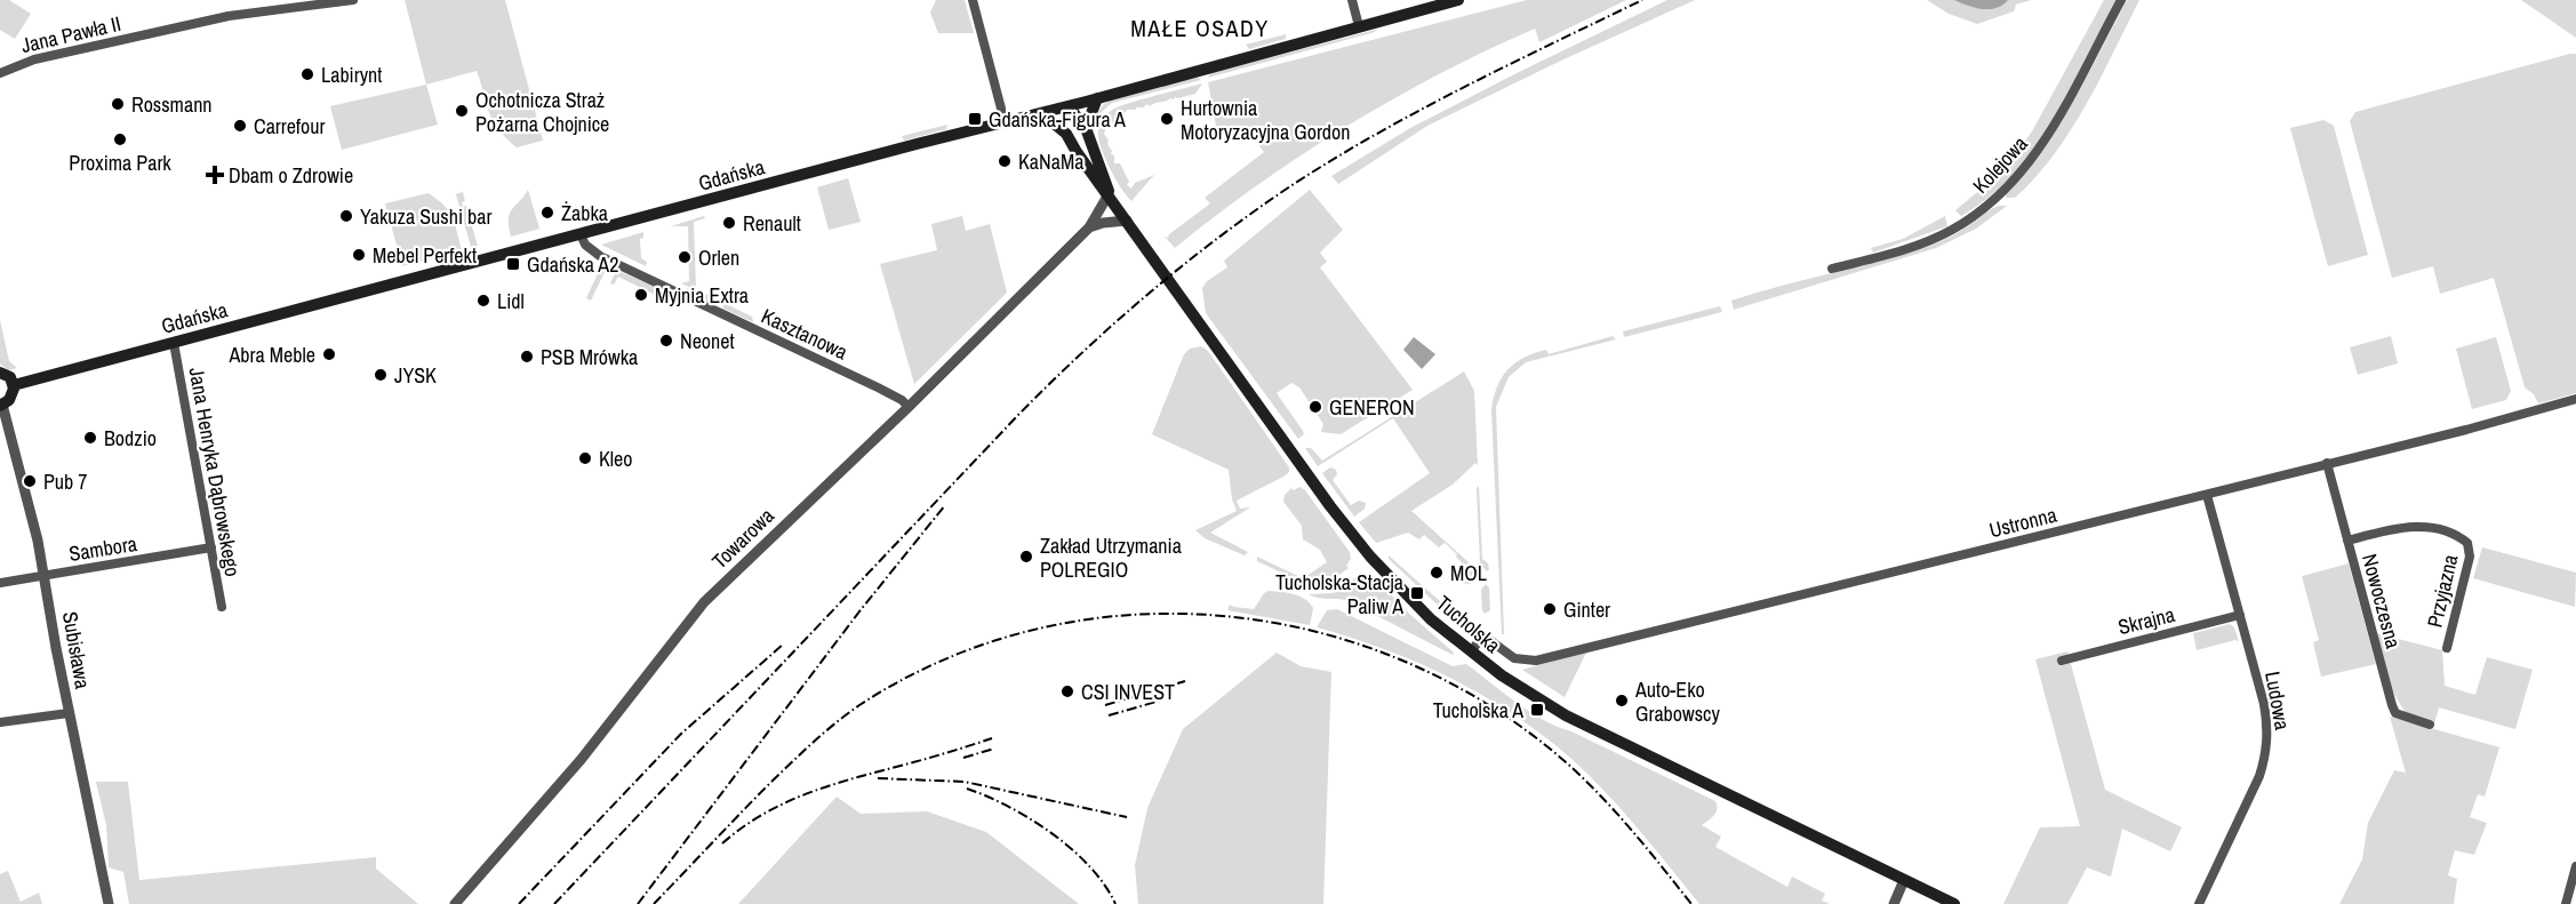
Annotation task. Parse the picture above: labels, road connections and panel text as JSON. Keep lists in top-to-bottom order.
{
  "streets": {
    "main road": ["Gdańska", "Tucholska"],
    "street": [
      "Jana Pawła II",
      "Kolejowa",
      "Kasztanowa",
      "Jana Henryka Dąbrowskego",
      "Ustronna",
      "Towarowa",
      "Sambora",
      "Przyjazna",
      "Nowoczesna",
      "Skrajna",
      "Subisława",
      "Ludowa"
    ]
  },
  "crossings": [
    ["Gdańska", "Kasztanowa"],
    ["Gdańska", "Jana Henryka Dąbrowskego"],
    ["Gdańska", "Tucholska"],
    ["Kasztanowa", "Towarowa"],
    ["Jana Henryka Dąbrowskego", "Sambora"],
    ["Ustronna", "Nowoczesna"],
    ["Ustronna", "Tucholska"],
    ["Ustronna", "Ludowa"],
    ["Towarowa", "Tucholska"],
    ["Sambora", "Subisława"],
    ["Przyjazna", "Nowoczesna"],
    ["Skrajna", "Ludowa"]
  ],
  "districts": ["MAŁE OSADY"],
  "places": {
    "other": [
      "Labirynt",
      "Rossmann",
      "Ochotnicza Straż Pożarna Chojnice",
      "Hurtownia Motoryzacyjna Gordon",
      "Carrefour",
      "Proxima Park",
      "KaNaMa",
      "Żabka",
      "Yakuza Sushi bar",
      "Renault",
      "Mebel Perfekt",
      "Orlen",
      "Myjnia Extra",
      "Lidl",
      "Neonet",
      "Abra Meble",
      "PSB Mrówka",
      "JYSK",
      "GENERON",
      "Bodzio",
      "Kleo",
      "Pub 7",
      "Zakład Utrzymania POLREGIO",
      "MOL",
      "Ginter",
      "CSI INVEST",
      "Auto-Eko Grabowscy"
    ],
    "transit": [
      "Gdańska-Figura A",
      "Gdańska A2",
      "Tucholska-Stacja Paliw A",
      "Tucholska A"
    ],
    "health": ["Dbam o Zdrowie"]
  }
}
